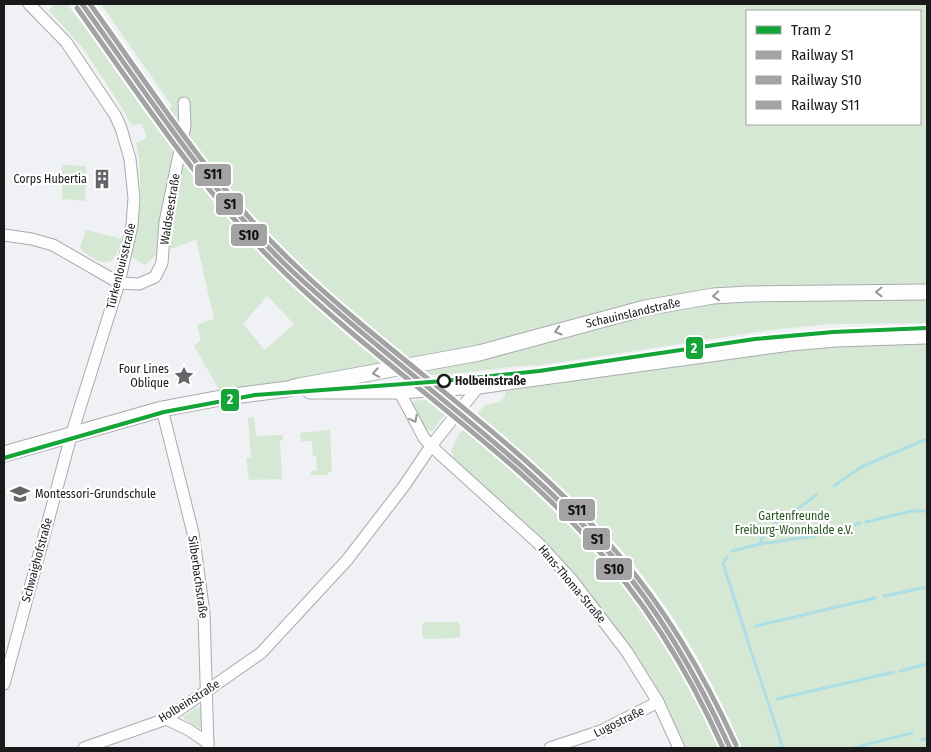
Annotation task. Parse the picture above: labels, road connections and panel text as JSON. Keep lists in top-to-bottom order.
{
  "streets": {
    "main road": ["Schauinslandstraße"],
    "street": [
      "Waldseestraße",
      "Türkenlouisstraße",
      "Schwaighofstraße",
      "Silberbachstraße",
      "Hans-Thoma-Straße",
      "Holbeinstraße",
      "Lugostraße"
    ]
  },
  "crossings": [
    ["Waldseestraße", "Türkenlouisstraße"],
    ["Türkenlouisstraße", "Schwaighofstraße"],
    ["Silberbachstraße", "Holbeinstraße"],
    ["Hans-Thoma-Straße", "Holbeinstraße"],
    ["Hans-Thoma-Straße", "Lugostraße"]
  ],
  "parks": ["Gartenfreunde Freiburg-Wonnhalde e.V."],
  "places": {
    "building": ["Corps Hubertia"],
    "place": ["Four Lines Oblique"],
    "other": ["Holbeinstraße"],
    "school or university": ["Montessori-Grundschule"]
  },
  "lines": [
    "rail line S1",
    "rail line S11",
    "rail line S10",
    "tram line 2"
  ],
  "legend": [
    "Tram 2",
    "Railway S1",
    "Railway S10",
    "Railway S11"
  ]
}
